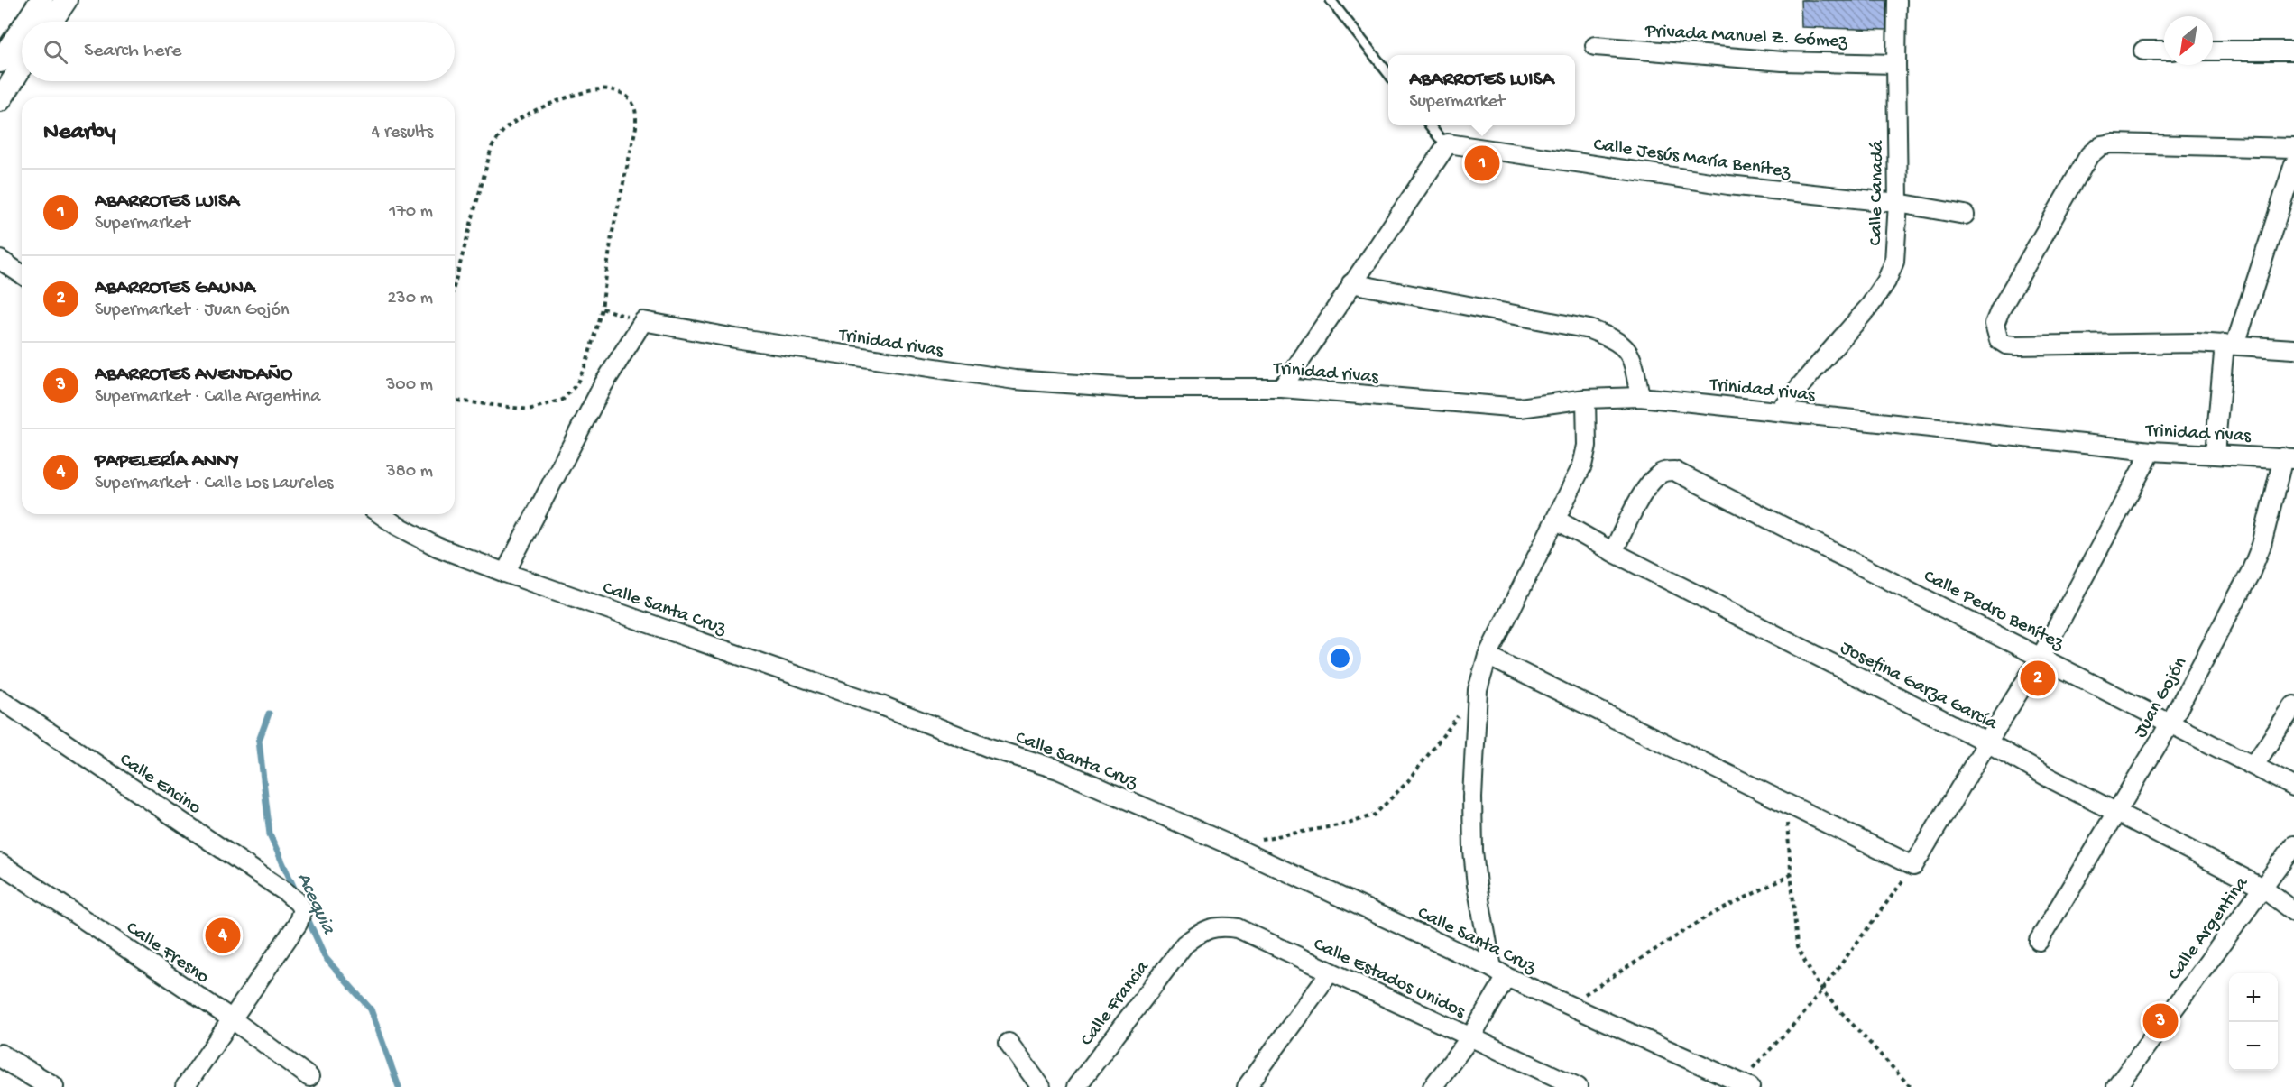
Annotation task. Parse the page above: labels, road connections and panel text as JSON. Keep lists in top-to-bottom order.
{
  "streets": {
    "street": [
      "Privada Manuel Z. Gómez",
      "Calle Jesús María Benítez",
      "Calle Canadá",
      "Trinidad rivas",
      "Calle Santa Cruz",
      "Calle Pedro Benítez",
      "Josefina Garza García",
      "Juan Gojón",
      "Calle Encino",
      "Calle Argentina",
      "Calle Fresno",
      "Calle Estados Unidos",
      "Calle Francia"
    ]
  },
  "crossings": [
    ["Privada Manuel Z. Gómez", "Calle Canadá"],
    ["Calle Jesús María Benítez", "Calle Canadá"],
    ["Calle Canadá", "Trinidad rivas"],
    ["Trinidad rivas", "Juan Gojón"],
    ["Calle Pedro Benítez", "Josefina Garza García"],
    ["Calle Pedro Benítez", "Juan Gojón"],
    ["Josefina Garza García", "Juan Gojón"],
    ["Josefina Garza García", "Calle Argentina"],
    ["Calle Encino", "Calle Fresno"],
    ["Calle Estados Unidos", "Calle Francia"]
  ],
  "water": ["Acequia"],
  "north": "bottom left",
  "page": {
    "search": "Search here",
    "popup": ["ABARROTES LUISA", "Supermarket"],
    "heading": ["Nearby", "4 results"],
    "pins": [
      "1",
      "2",
      "4",
      "3"
    ],
    "list": [
      {
        "mark": "1",
        "name": "ABARROTES LUISA",
        "note": "Supermarket",
        "value": "170 m"
      },
      {
        "mark": "2",
        "name": "ABARROTES GAUNA",
        "note": "Supermarket · Juan Gojón",
        "value": "230 m"
      },
      {
        "mark": "3",
        "name": "ABARROTES AVENDAÑO",
        "note": "Supermarket · Calle Argentina",
        "value": "300 m"
      },
      {
        "mark": "4",
        "name": "PAPELERÍA ANNY",
        "note": "Supermarket · Calle Los Laureles",
        "value": "380 m"
      }
    ],
    "map_buttons": ["+", "−"]
  }
}
